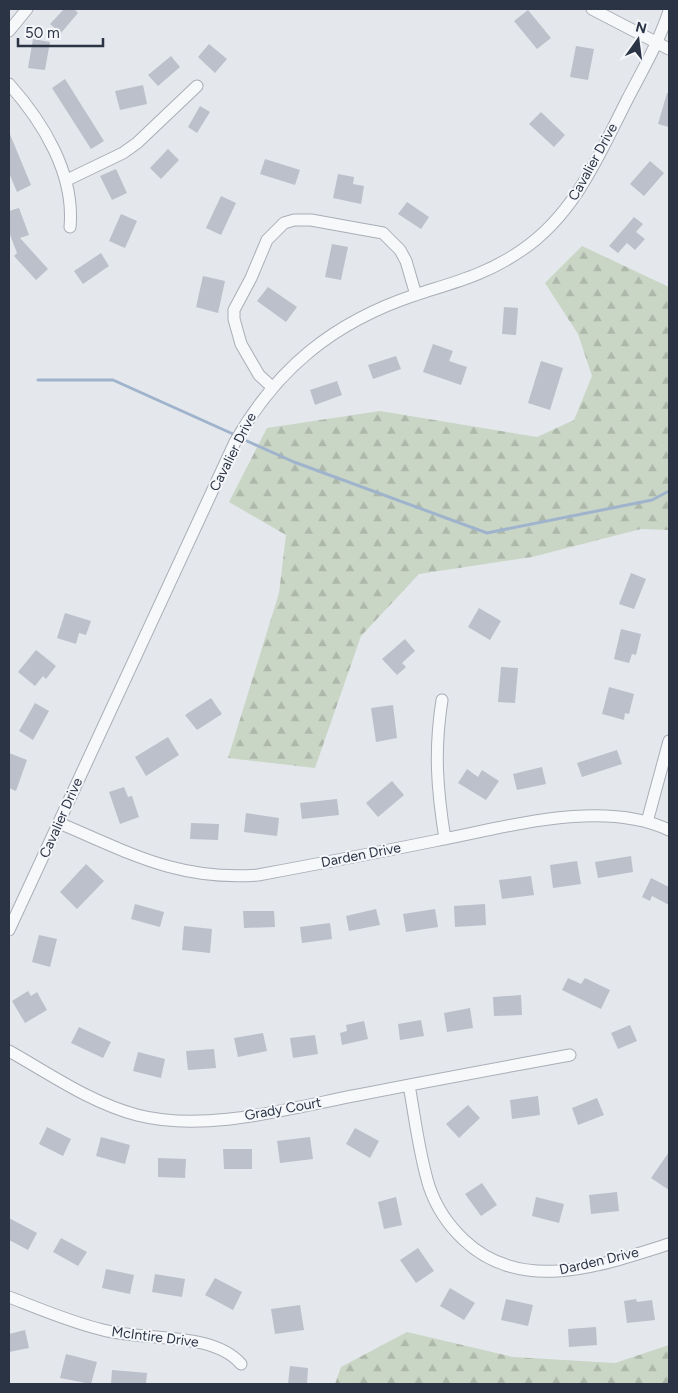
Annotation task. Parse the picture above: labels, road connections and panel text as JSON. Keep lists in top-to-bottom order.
{
  "streets": {
    "street": [
      "Cavalier Drive",
      "Darden Drive",
      "Grady Court",
      "McIntire Drive"
    ]
  },
  "crossings": [
    ["Cavalier Drive", "Darden Drive"],
    ["Darden Drive", "Grady Court"]
  ],
  "scale_bar": "50 m",
  "north": "top"
}
